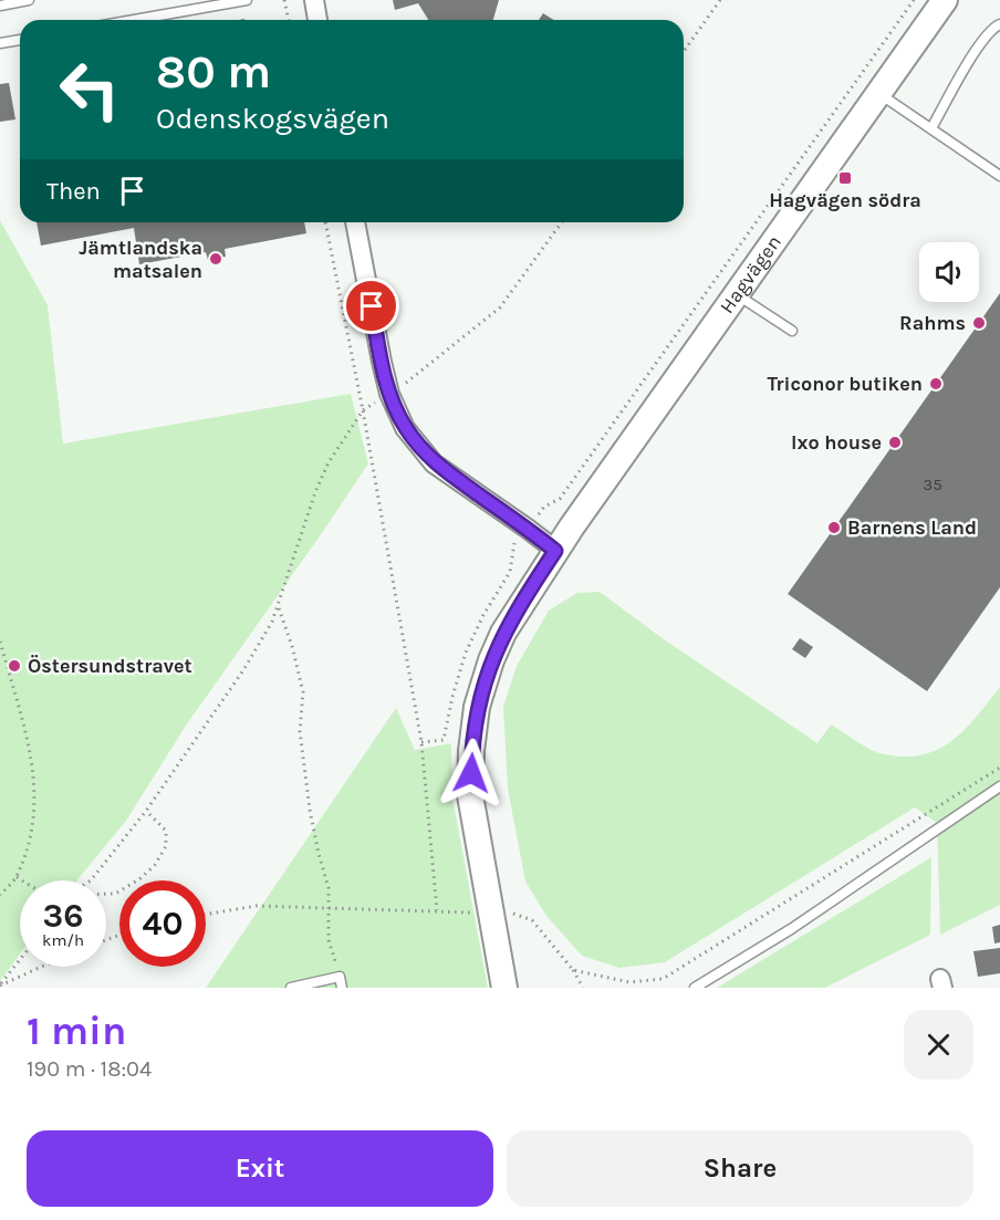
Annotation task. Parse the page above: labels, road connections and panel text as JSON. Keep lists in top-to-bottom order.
{
  "streets": {
    "street": ["Hagvägen"]
  },
  "places": {
    "transit": ["Hagvägen södra"],
    "other": [
      "Jämtlandska matsalen",
      "Rahms",
      "Triconor butiken",
      "Ixo house",
      "Barnens Land",
      "Östersundstravet"
    ]
  },
  "house_numbers": ["35"],
  "page": {
    "turn": ["80 m", "Odenskogsvägen"],
    "then": "Then",
    "speed": "36 km/h",
    "limit": "40",
    "heading": ["1 min", "190 m · 18:04"],
    "buttons": ["Exit", "Share"]
  }
}
